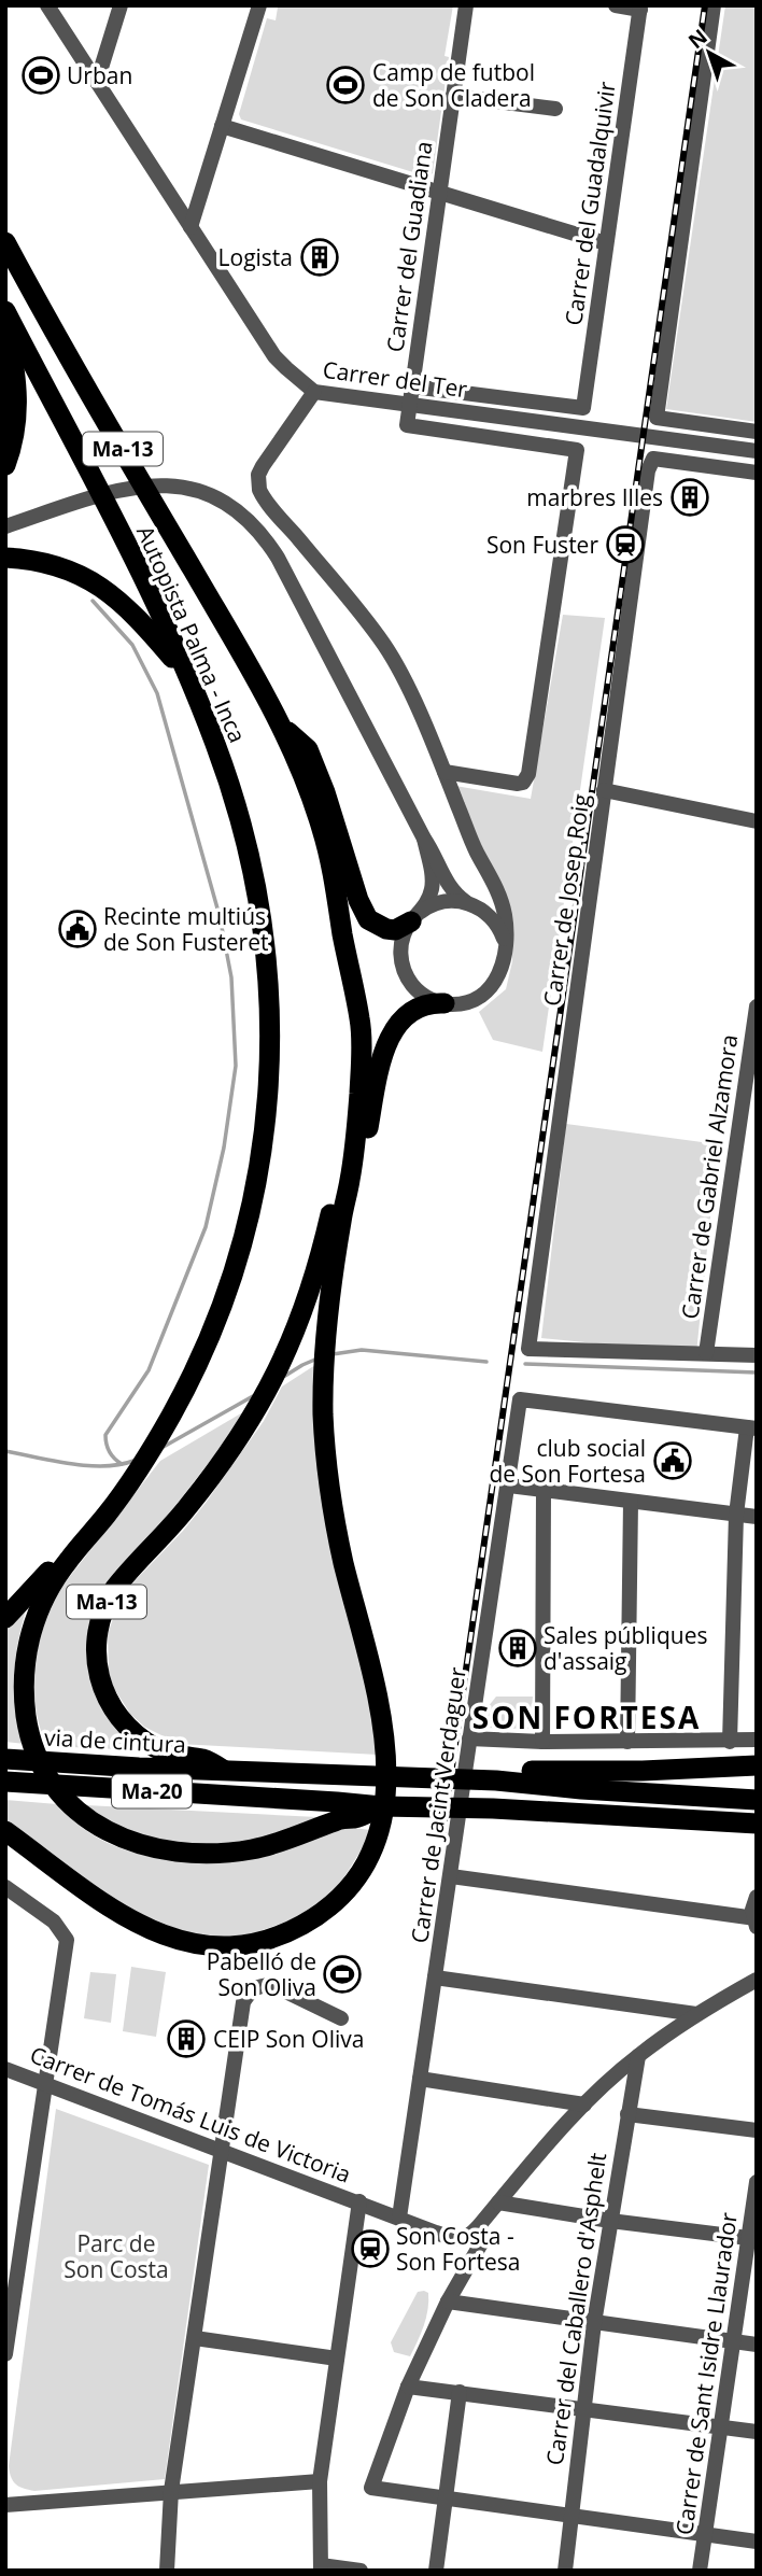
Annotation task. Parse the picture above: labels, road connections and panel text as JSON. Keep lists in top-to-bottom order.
{
  "streets": {
    "highway": [
      "Ma-13",
      "Autopista Palma - Inca",
      "via de cintura",
      "Ma-20"
    ],
    "street": [
      "Carrer del Guadalquivir",
      "Carrer del Guadiana",
      "Carrer del Ter",
      "Carrer de Josep Roig",
      "Carrer de Gabriel Alzamora",
      "Carrer de Jacint Verdaguer",
      "Carrer de Tomás Luis de Victoria",
      "Carrer del Caballero d'Asphelt",
      "Carrer de Sant Isidre Llaurador"
    ]
  },
  "crossings": [
    ["Carrer del Guadalquivir", "Carrer del Ter"],
    ["Carrer del Guadiana", "Carrer del Ter"],
    ["Ma-13", "Autopista Palma - Inca"],
    ["Ma-13", "via de cintura"],
    ["Ma-13", "Ma-20"],
    ["Carrer de Josep Roig", "Carrer de Gabriel Alzamora"],
    ["via de cintura", "Ma-20"],
    ["Carrer de Jacint Verdaguer", "Carrer de Tomás Luis de Victoria"]
  ],
  "districts": ["SON FORTESA"],
  "parks": ["Parc de Son Costa"],
  "places": {
    "sports": ["Urban", "Camp de futbol de Son Cladera", "Pabelló de Son Oliva"],
    "building": [
      "Logista",
      "marbres Illes",
      "Sales públiques d'assaig",
      "CEIP Son Oliva"
    ],
    "station": ["Son Fuster", "Son Costa - Son Fortesa"],
    "public building": ["Recinte multiús de Son Fusteret", "club social de Son Fortesa"]
  },
  "north": "top left"
}
